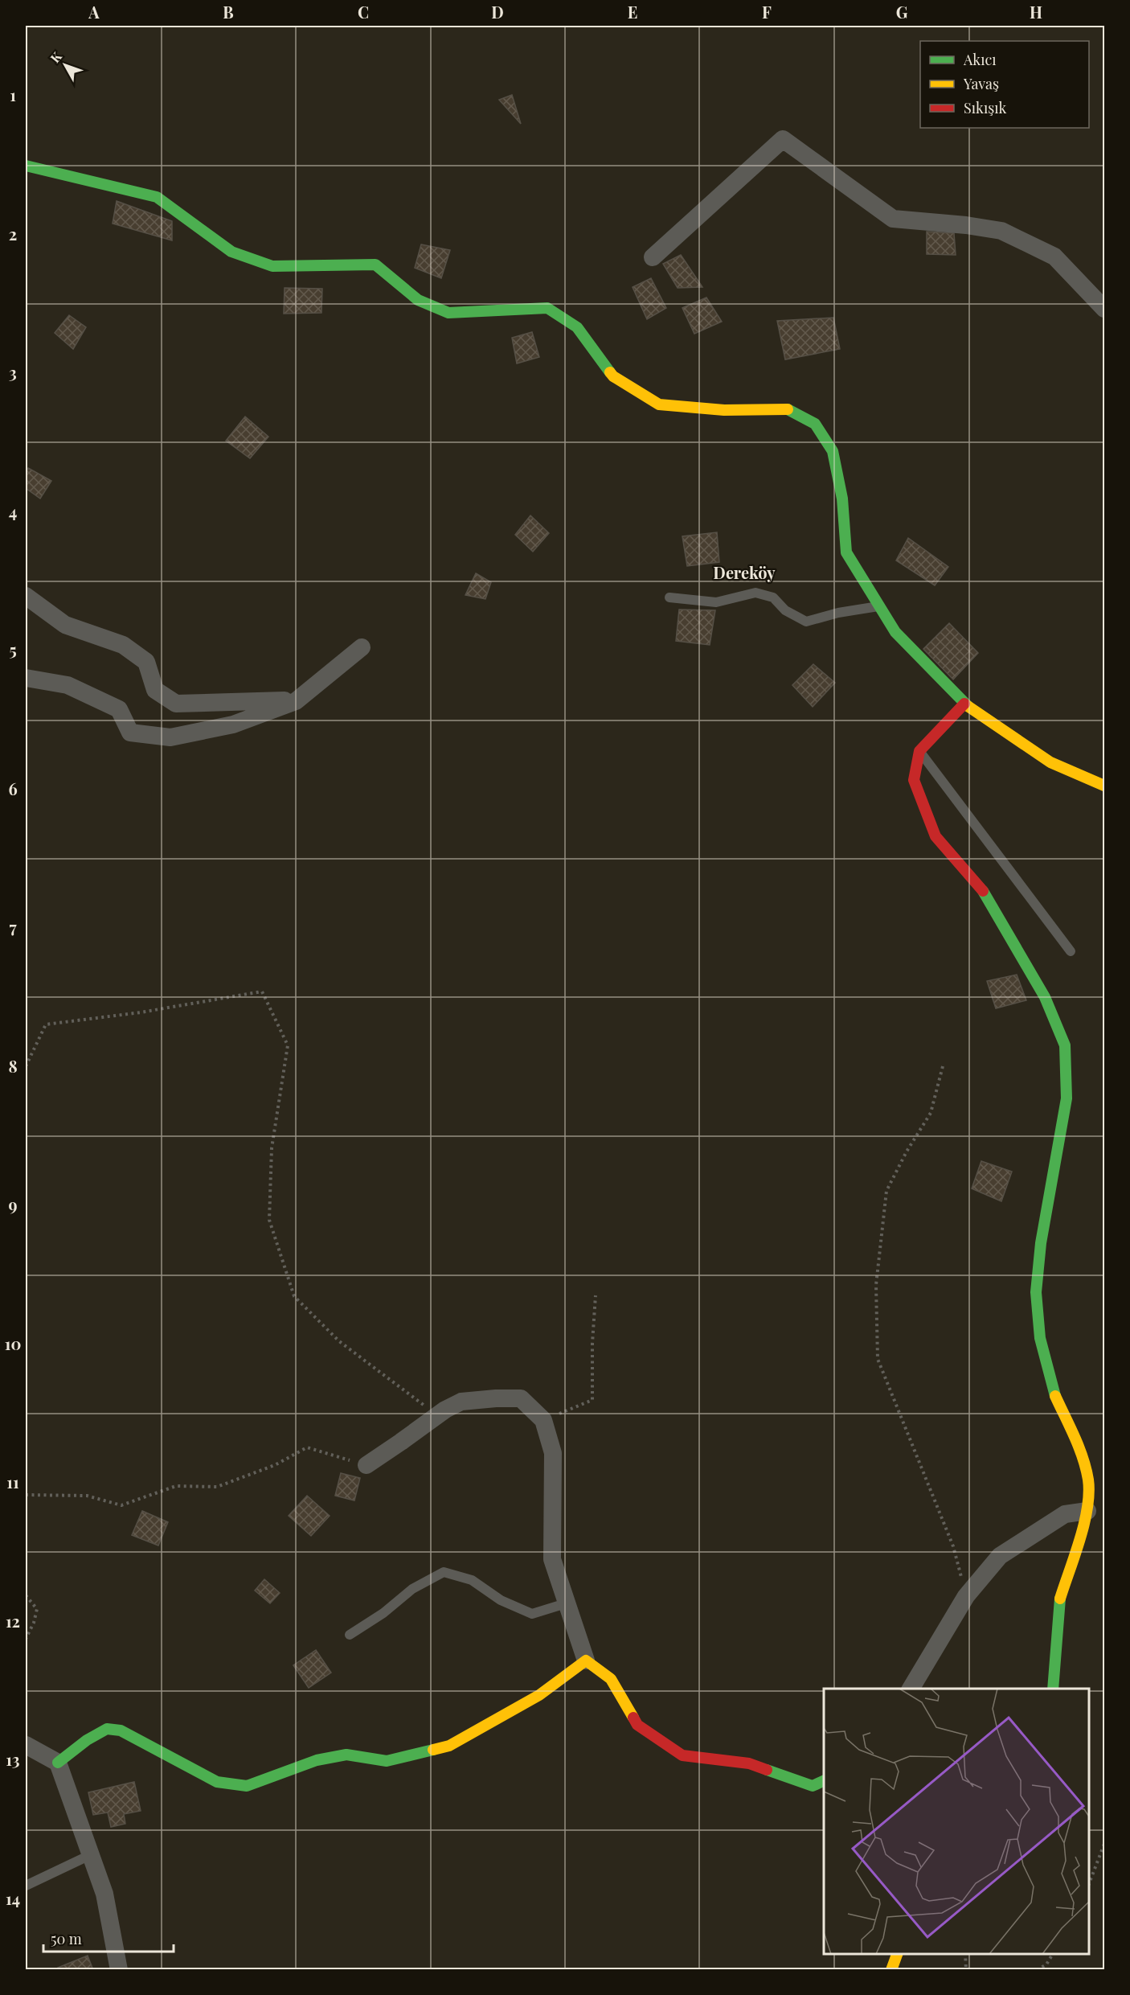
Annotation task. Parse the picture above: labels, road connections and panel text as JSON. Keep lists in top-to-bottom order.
{
  "districts": ["Dereköy"],
  "legend": ["Akıcı", "Yavaş", "Sıkışık"],
  "scale_bar": "50 m",
  "north": "top left",
  "grid": {
    "columns": [
      "A",
      "B",
      "C",
      "D",
      "E",
      "F",
      "G",
      "H"
    ],
    "rows": [
      "1",
      "2",
      "3",
      "4",
      "5",
      "6",
      "7",
      "8",
      "9",
      "10",
      "11",
      "12",
      "13",
      "14"
    ]
  }
}
